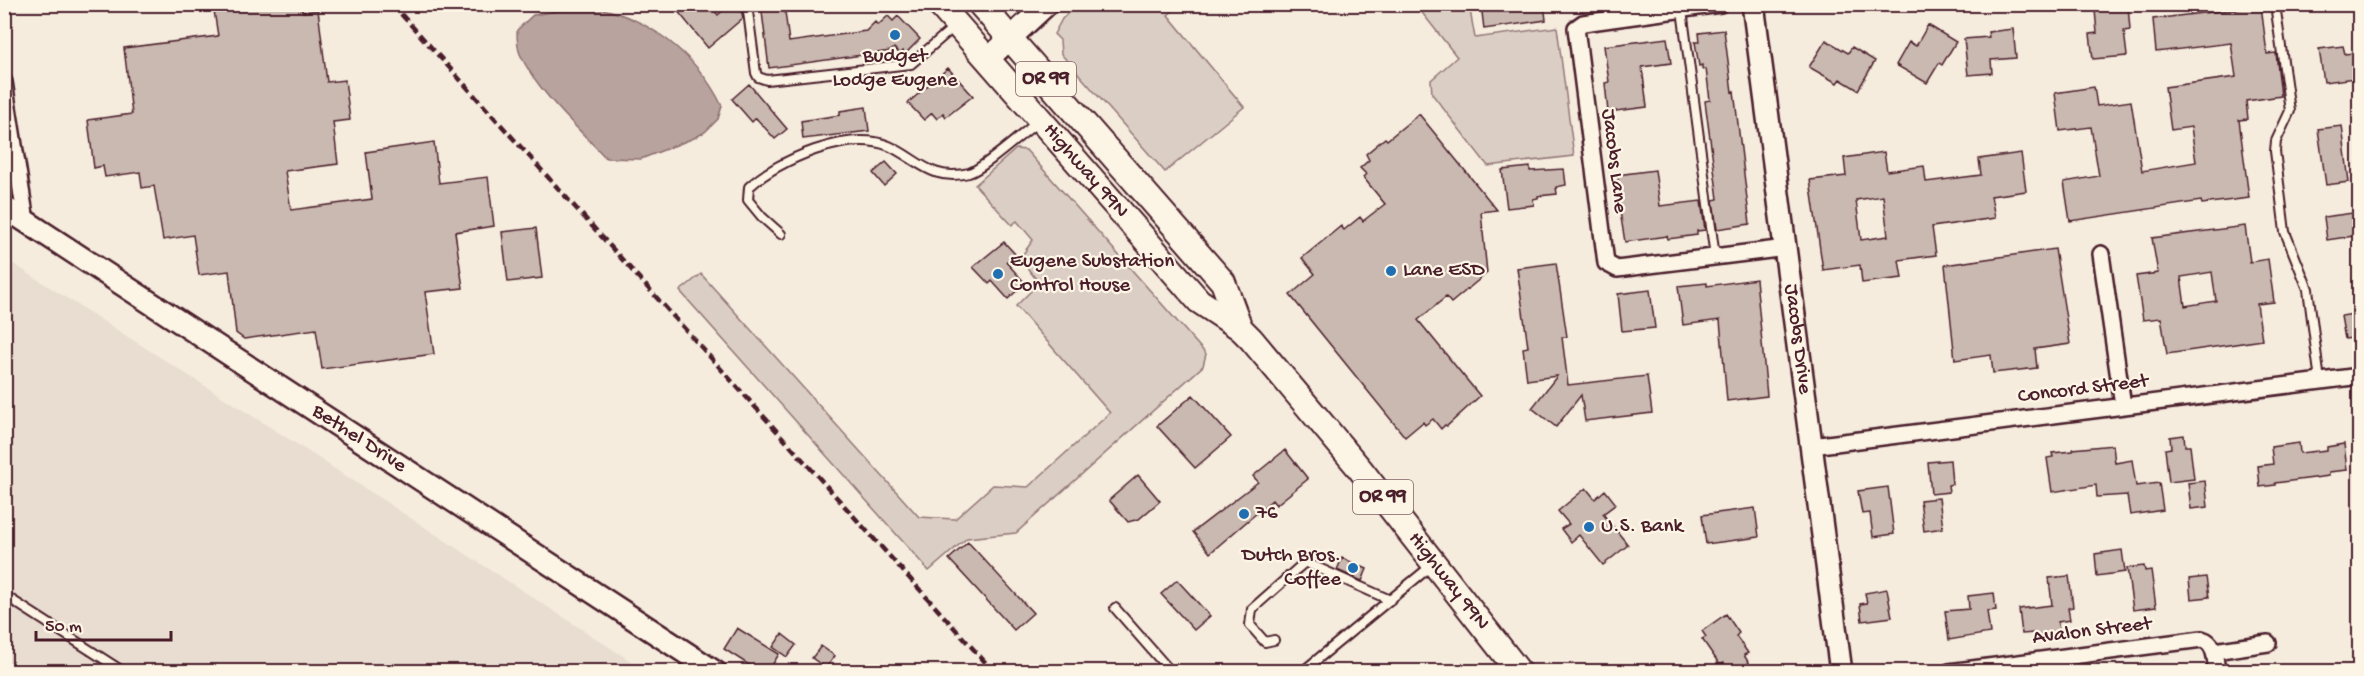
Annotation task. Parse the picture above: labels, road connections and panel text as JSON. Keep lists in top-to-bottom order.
{
  "streets": {
    "main road": ["OR 99", "Highway 99N"],
    "street": [
      "Jacobs Lane",
      "Jacobs Drive",
      "Concord Street",
      "Bethel Drive",
      "Avalon Street"
    ]
  },
  "crossings": [
    ["Jacobs Lane", "Jacobs Drive"],
    ["Jacobs Drive", "Concord Street"]
  ],
  "places": [
    "Budget Lodge Eugene",
    "Lane ESD",
    "Eugene Substation Control House",
    "76",
    "U.S. Bank",
    "Dutch Bros. Coffee"
  ],
  "scale_bar": "50 m"
}
